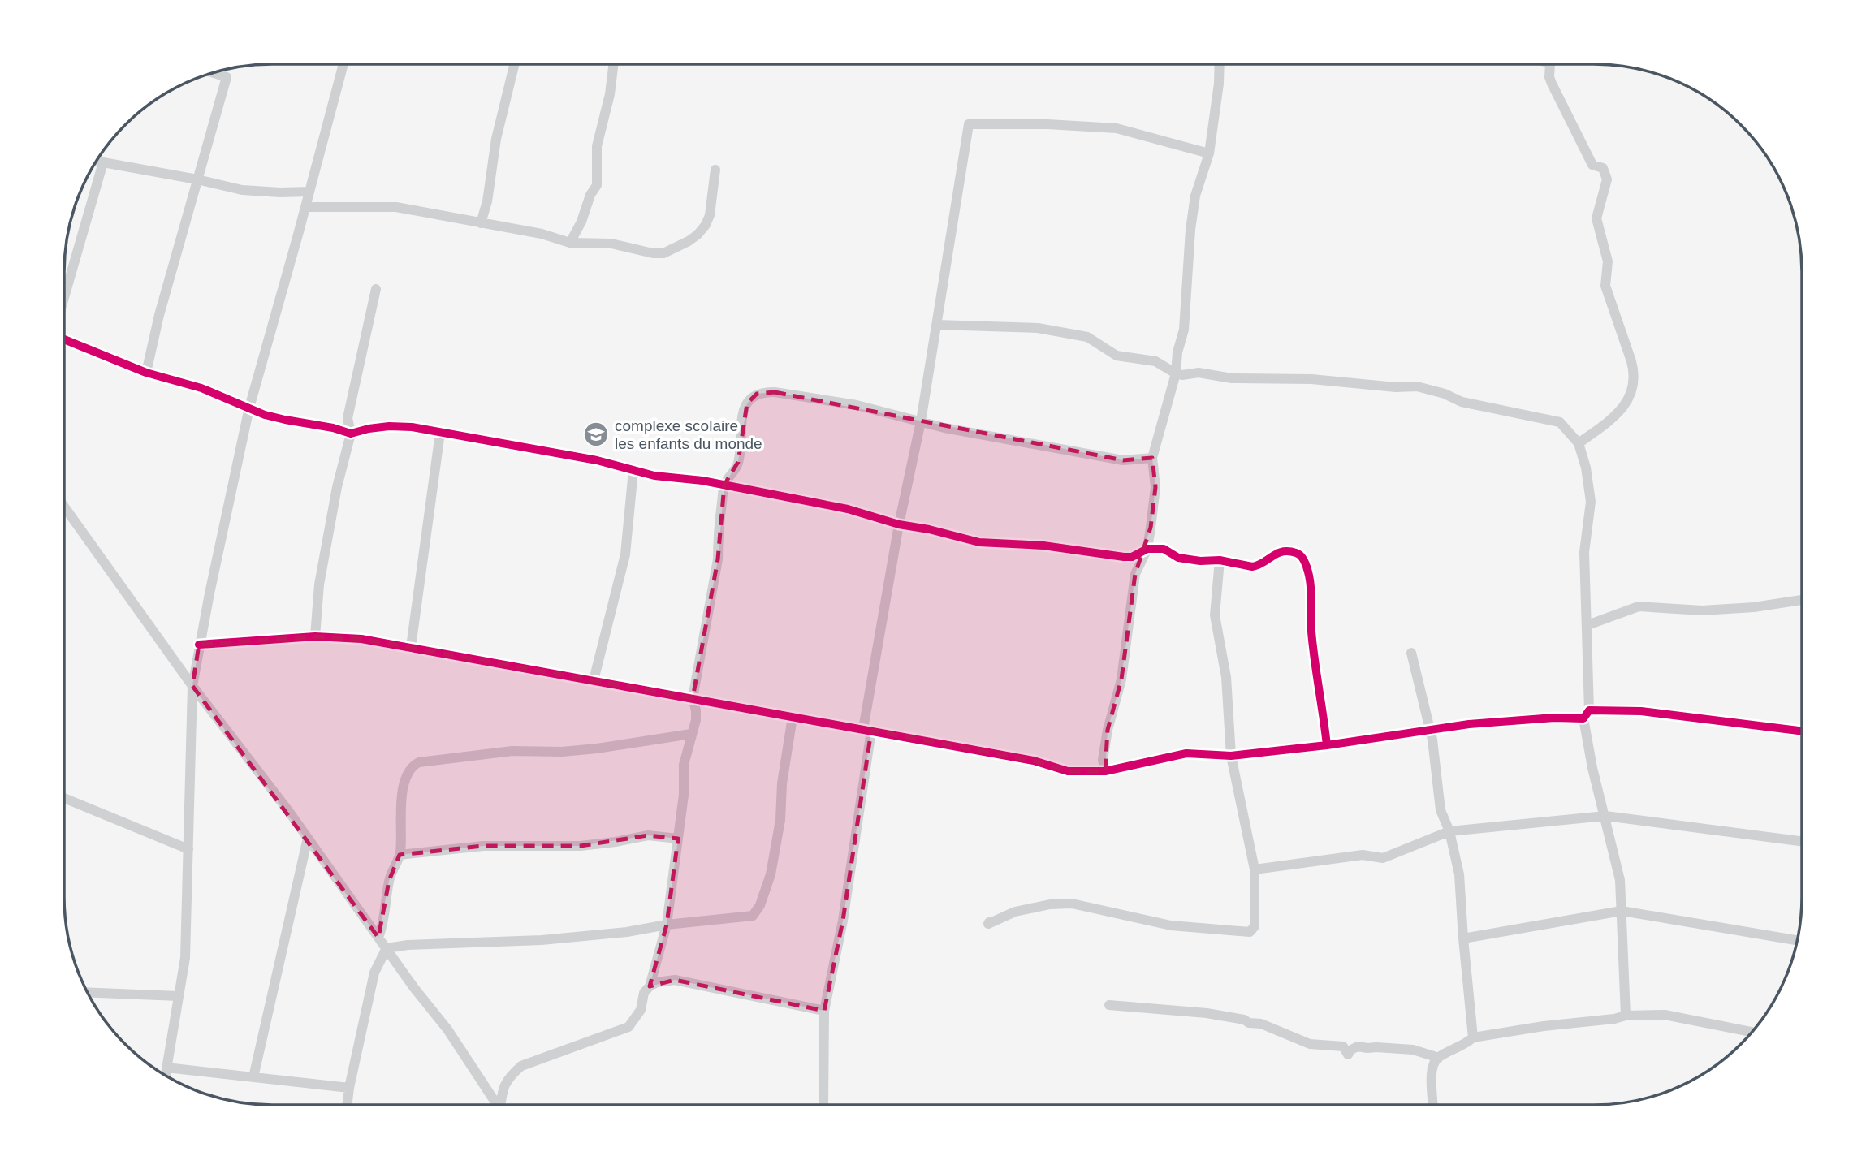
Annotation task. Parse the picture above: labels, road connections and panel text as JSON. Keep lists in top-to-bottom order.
{
  "places": {
    "school or university": ["complexe scolaire les enfants du monde"]
  }
}
